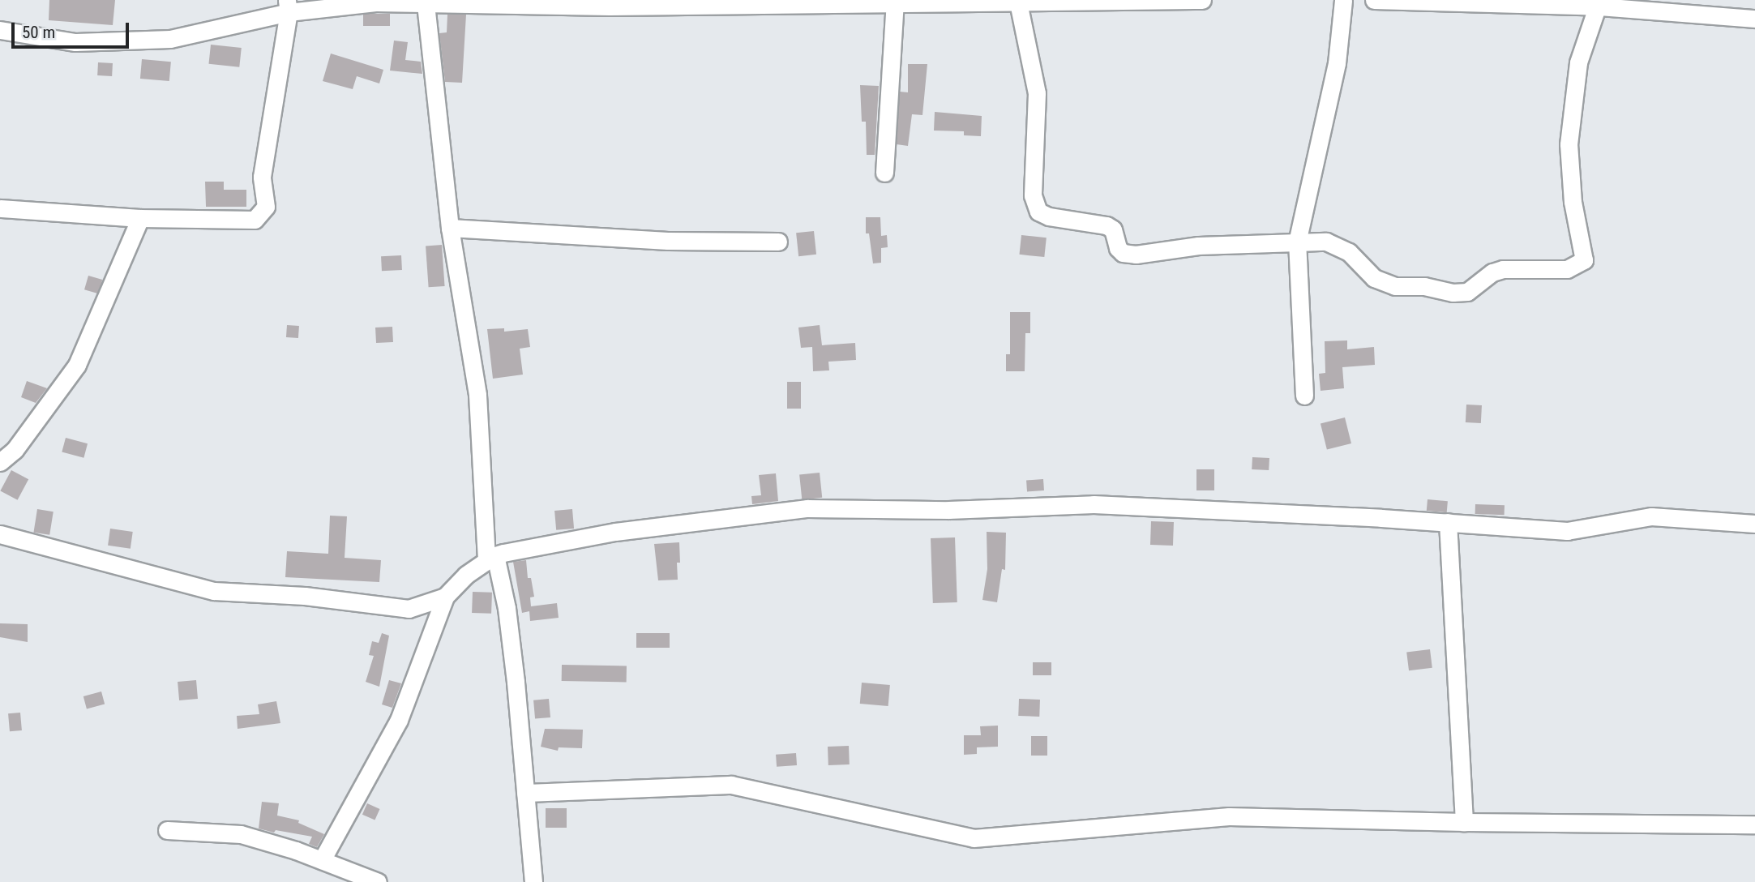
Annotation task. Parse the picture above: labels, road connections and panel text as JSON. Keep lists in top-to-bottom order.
{
  "scale_bar": "50 m"
}
